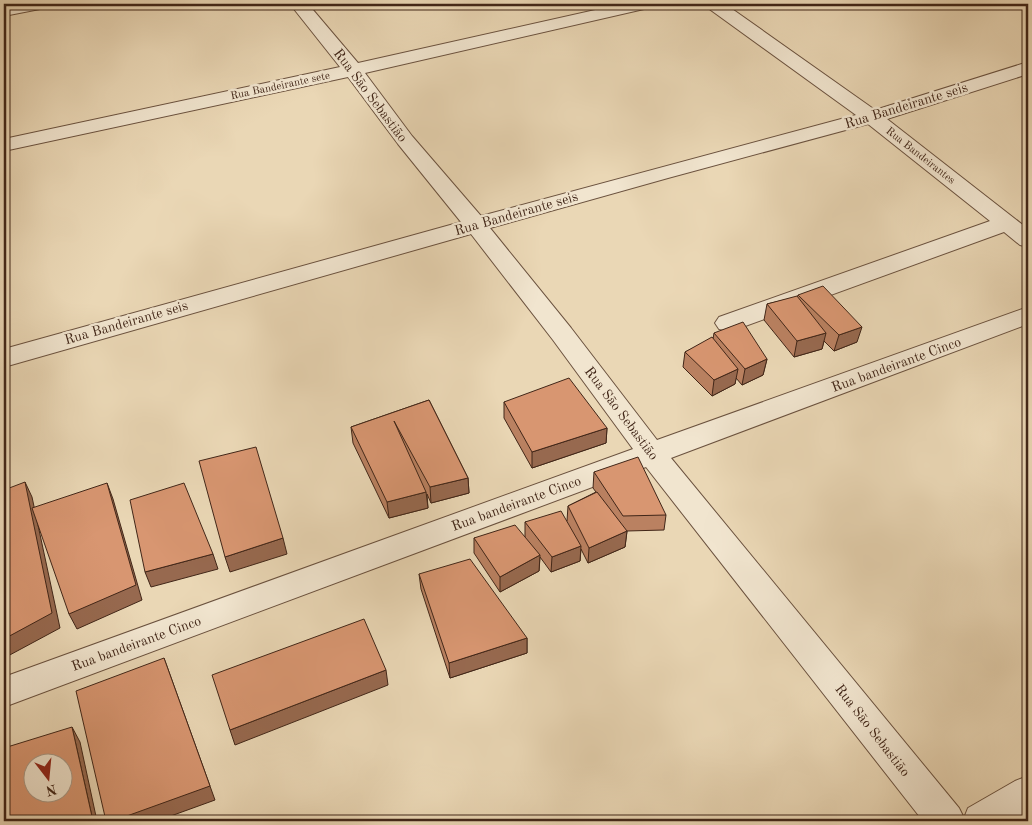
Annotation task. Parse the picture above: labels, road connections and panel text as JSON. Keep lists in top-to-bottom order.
{
  "streets": {
    "street": [
      "Rua Bandeirante sete",
      "Rua São Sebastião",
      "Rua Bandeirante seis",
      "Rua Bandeirantes",
      "Rua bandeirante Cinco"
    ]
  },
  "crossings": [
    ["Rua Bandeirante sete", "Rua São Sebastião"],
    ["Rua São Sebastião", "Rua Bandeirante seis"],
    ["Rua São Sebastião", "Rua bandeirante Cinco"],
    ["Rua Bandeirante seis", "Rua Bandeirantes"]
  ],
  "north": "bottom"
}
